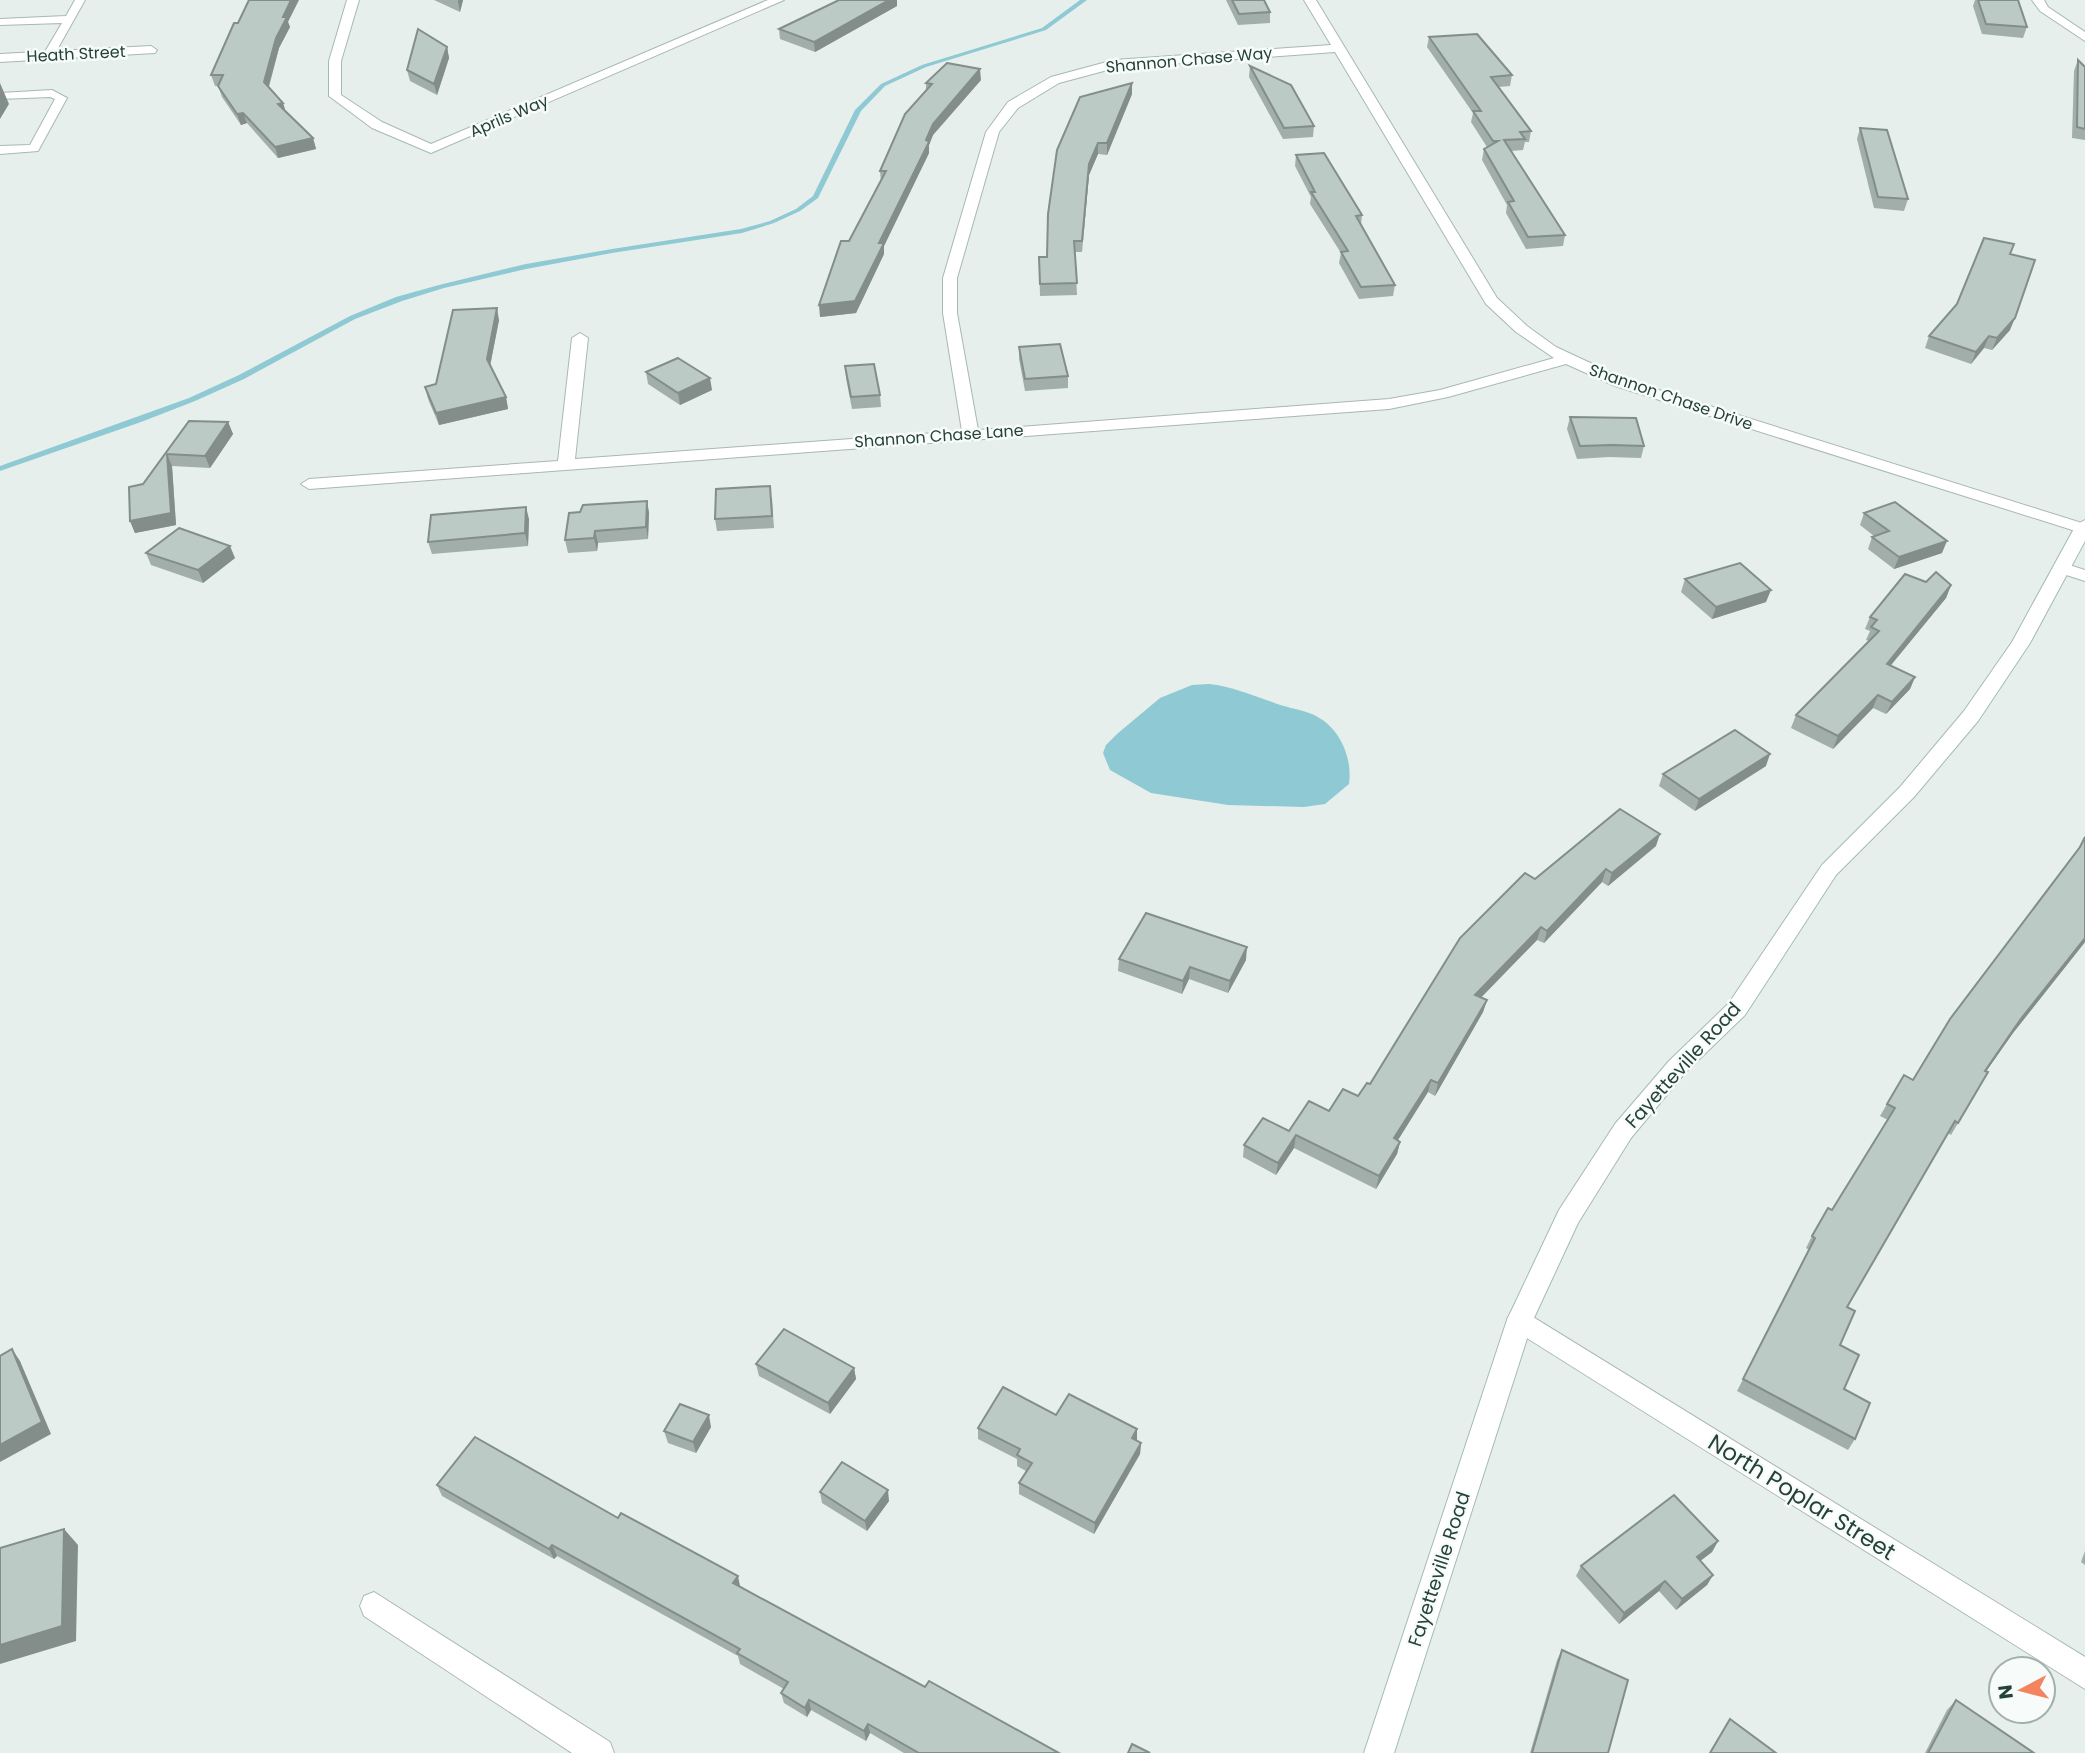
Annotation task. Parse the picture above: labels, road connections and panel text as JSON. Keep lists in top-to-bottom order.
{
  "streets": {
    "street": [
      "Heath Street",
      "Shannon Chase Way",
      "Aprils Way",
      "Shannon Chase Drive",
      "Shannon Chase Lane",
      "Fayetteville Road",
      "North Poplar Street"
    ]
  },
  "crossings": [
    ["Shannon Chase Way", "Shannon Chase Drive"],
    ["Shannon Chase Way", "Shannon Chase Lane"],
    ["Shannon Chase Drive", "Shannon Chase Lane"],
    ["Shannon Chase Drive", "Fayetteville Road"],
    ["Fayetteville Road", "North Poplar Street"]
  ],
  "north": "left"
}
